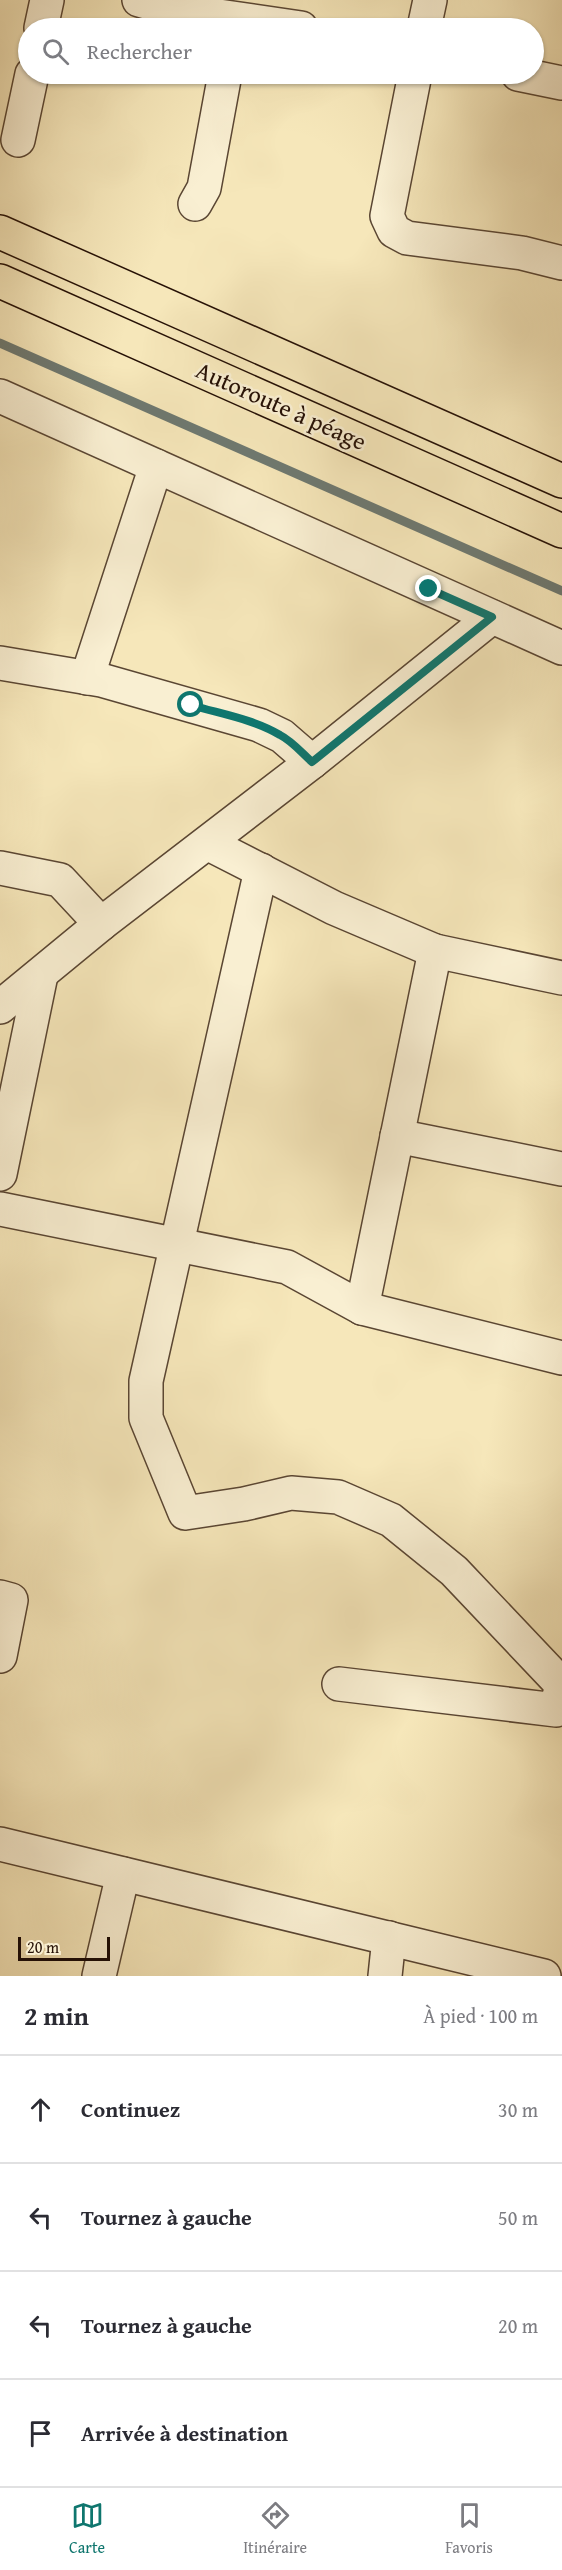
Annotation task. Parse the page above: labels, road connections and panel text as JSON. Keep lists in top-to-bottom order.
{
  "streets": {
    "highway": ["Autoroute à péage"]
  },
  "scale_bar": "20 m",
  "page": {
    "search": "Rechercher",
    "scale": "20 m",
    "heading": ["2 min", "À pied · 100 m"],
    "list": [
      ["Continuez", "30 m"],
      ["Tournez à gauche", "50 m"],
      ["Tournez à gauche", "20 m"],
      "Arrivée à destination"
    ],
    "nav": ["Carte", "Itinéraire", "Favoris"]
  }
}
